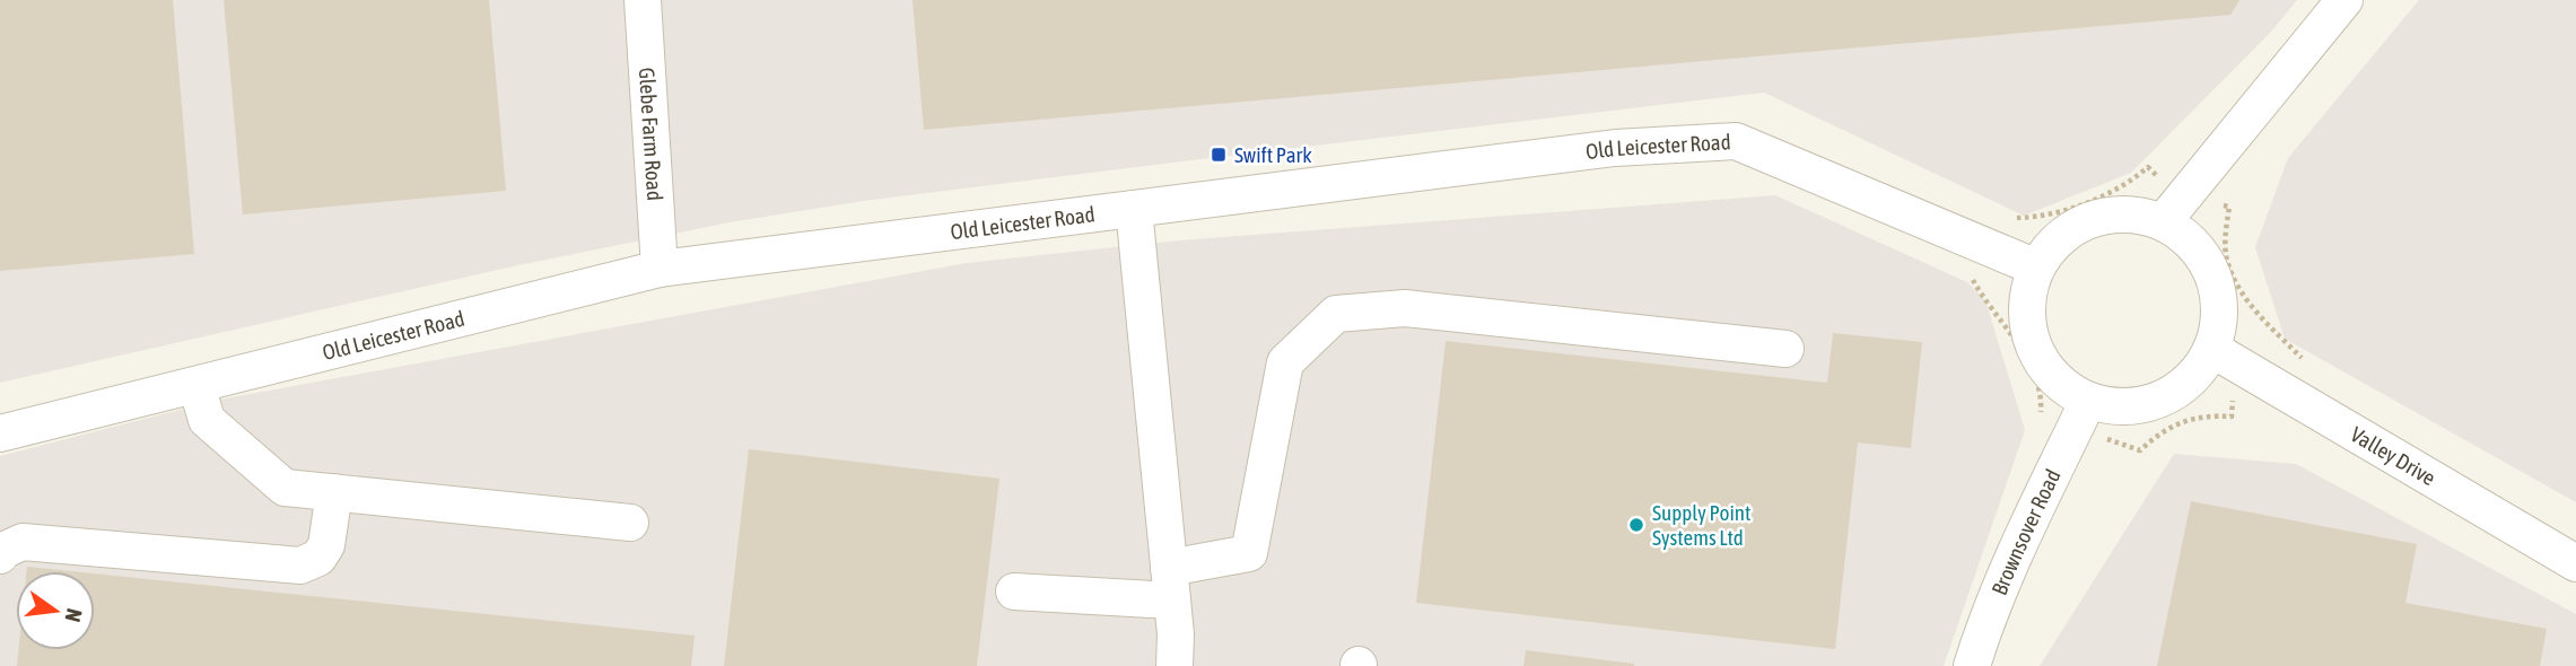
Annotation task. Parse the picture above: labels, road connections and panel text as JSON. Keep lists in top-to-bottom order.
{
  "streets": {
    "street": [
      "Glebe Farm Road",
      "Old Leicester Road",
      "Valley Drive",
      "Brownsover Road"
    ]
  },
  "crossings": [
    ["Glebe Farm Road", "Old Leicester Road"],
    ["Old Leicester Road", "Valley Drive"],
    ["Old Leicester Road", "Brownsover Road"],
    ["Valley Drive", "Brownsover Road"]
  ],
  "places": {
    "transit": ["Swift Park"],
    "other": ["Supply Point Systems Ltd"]
  },
  "north": "right"
}
